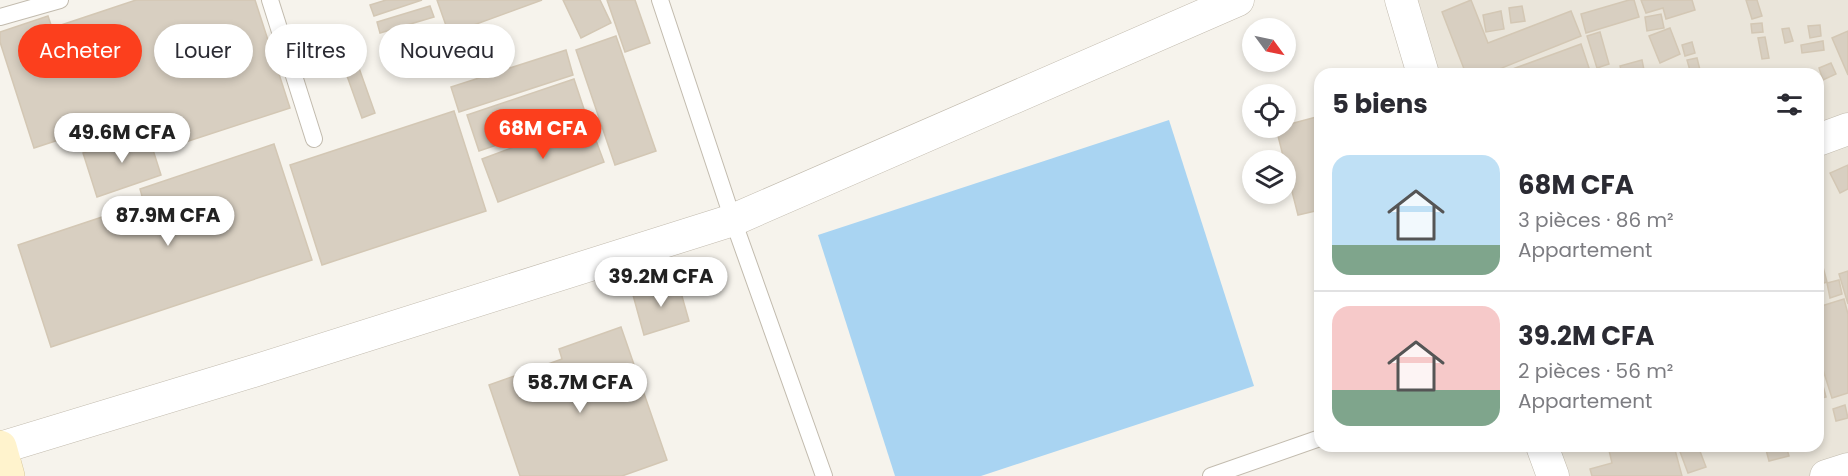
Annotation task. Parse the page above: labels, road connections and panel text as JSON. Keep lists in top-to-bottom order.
{
  "north": "bottom right",
  "page": {
    "chip": [
      "Acheter",
      "Louer",
      "Filtres",
      "Nouveau"
    ],
    "heading": "5 biens",
    "price": [
      "68M CFA",
      "49.6M CFA",
      "87.9M CFA",
      "39.2M CFA",
      "58.7M CFA"
    ],
    "list": [
      {
        "name": "68M CFA",
        "note": "3 pièces · 86 m² · Appartement"
      },
      {
        "name": "39.2M CFA",
        "note": "2 pièces · 56 m² · Appartement"
      }
    ]
  }
}
